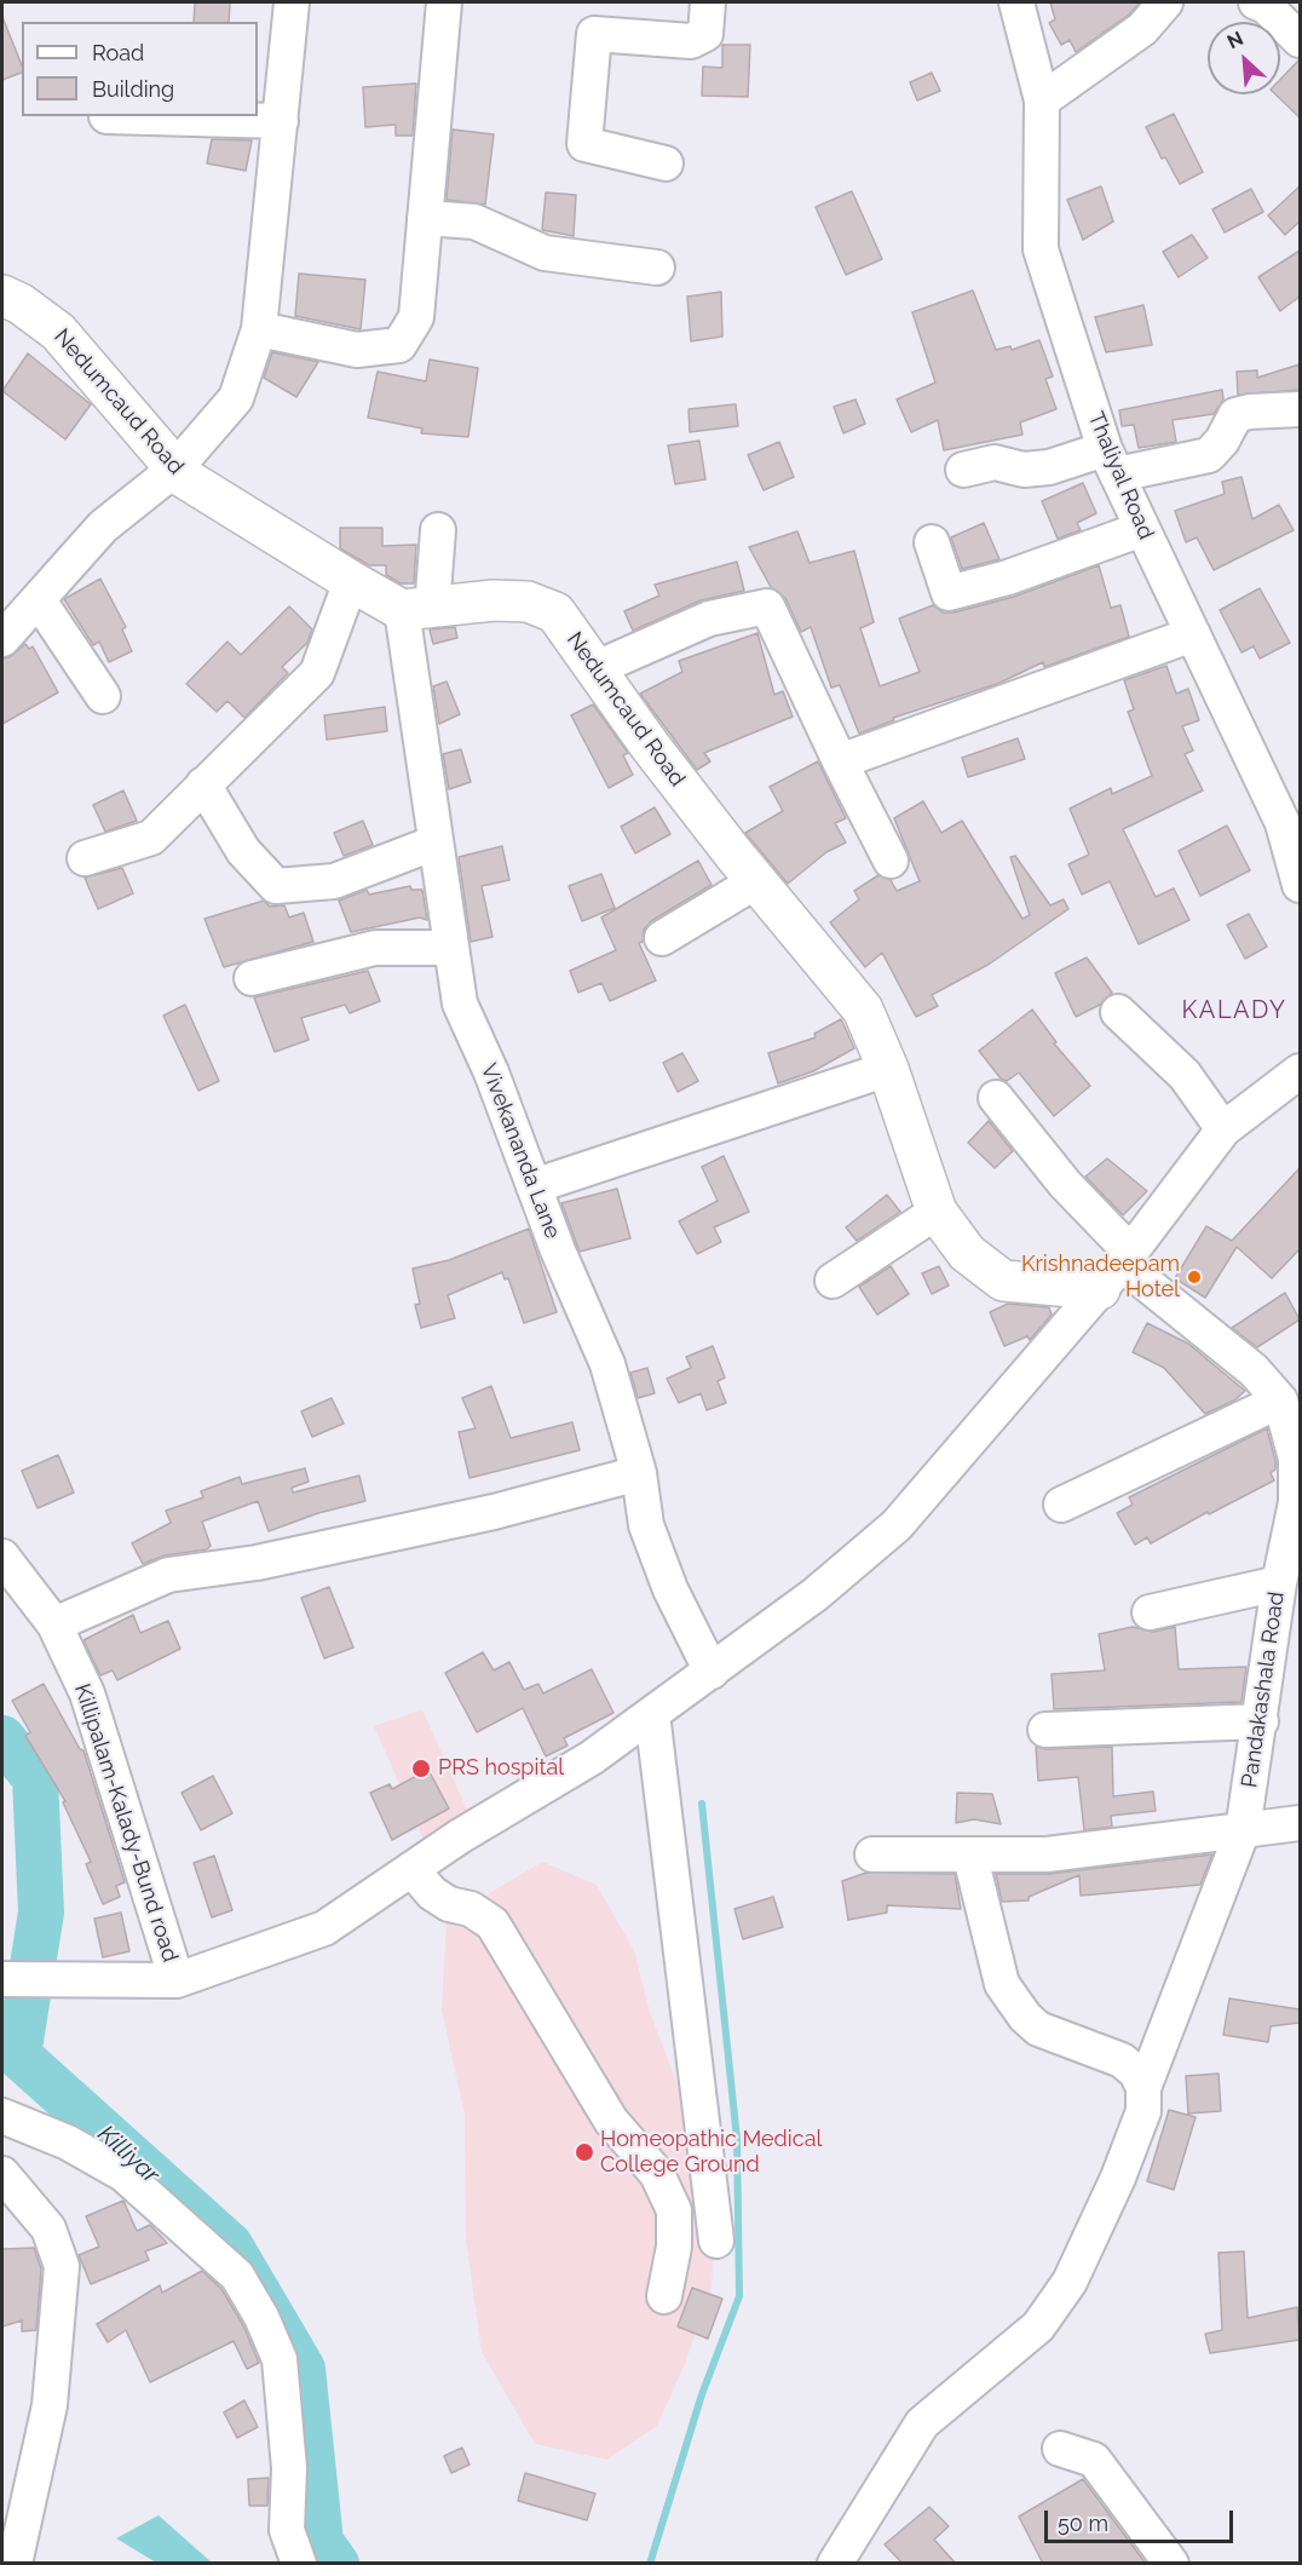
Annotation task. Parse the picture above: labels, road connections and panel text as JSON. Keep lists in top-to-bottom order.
{
  "streets": {
    "main road": ["Nedumcaud Road"],
    "street": [
      "Thaliyal Road",
      "Vivekananda Lane",
      "Pandakashala Road",
      "Killipalam-Kalady-Bund road"
    ]
  },
  "crossings": [
    ["Nedumcaud Road", "Vivekananda Lane"],
    ["Nedumcaud Road", "Pandakashala Road"]
  ],
  "districts": ["KALADY"],
  "water": ["Killiyar"],
  "places": ["Krishnadeepam Hotel", "PRS hospital", "Homeopathic Medical College Ground"],
  "legend": ["Road", "Building"],
  "scale_bar": "50 m",
  "north": "top left"
}
